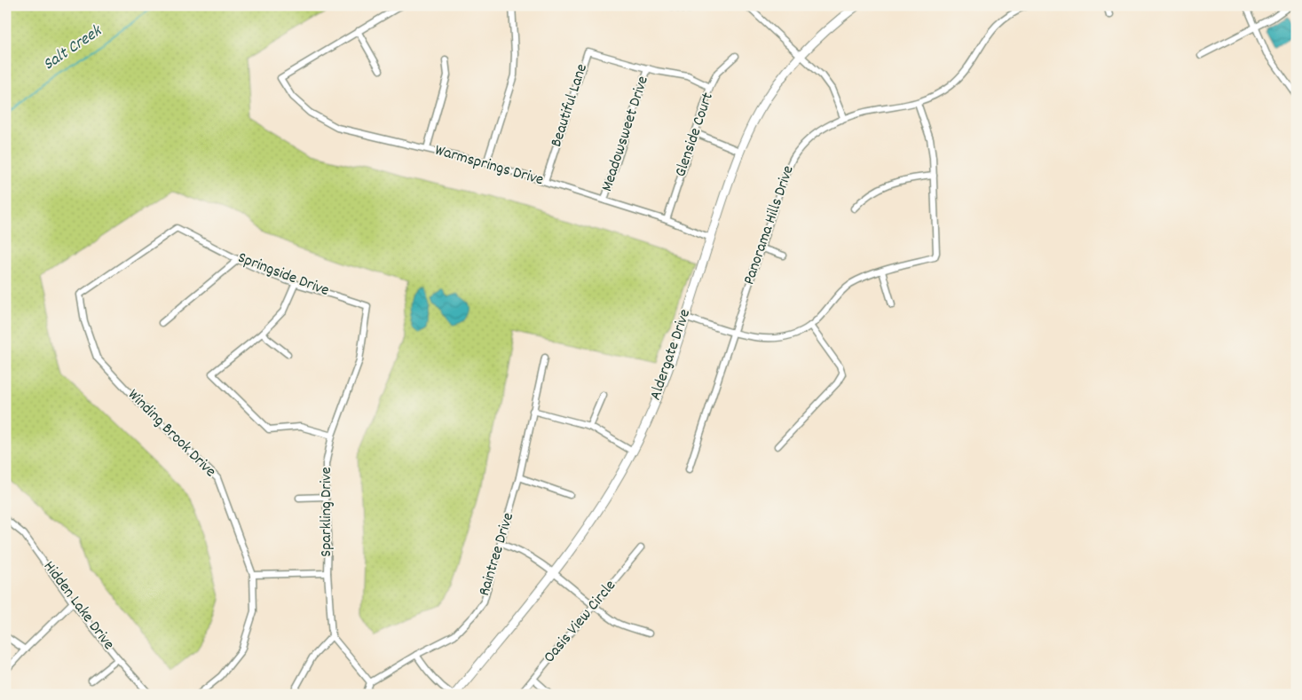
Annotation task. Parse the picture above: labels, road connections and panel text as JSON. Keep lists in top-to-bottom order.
{
  "streets": {
    "street": [
      "Beautiful Lane",
      "Meadowsweet Drive",
      "Glenside Court",
      "Warmsprings Drive",
      "Panorama Hills Drive",
      "Springside Drive",
      "Aldergate Drive",
      "Winding Brook Drive",
      "Sparkling Drive",
      "Raintree Drive",
      "Hidden Lake Drive",
      "Oasis View Circle"
    ]
  },
  "crossings": [
    ["Beautiful Lane", "Meadowsweet Drive"],
    ["Beautiful Lane", "Glenside Court"],
    ["Beautiful Lane", "Warmsprings Drive"],
    ["Meadowsweet Drive", "Warmsprings Drive"],
    ["Glenside Court", "Warmsprings Drive"],
    ["Warmsprings Drive", "Aldergate Drive"],
    ["Springside Drive", "Winding Brook Drive"],
    ["Springside Drive", "Sparkling Drive"]
  ],
  "water": ["Salt Creek"]
}
